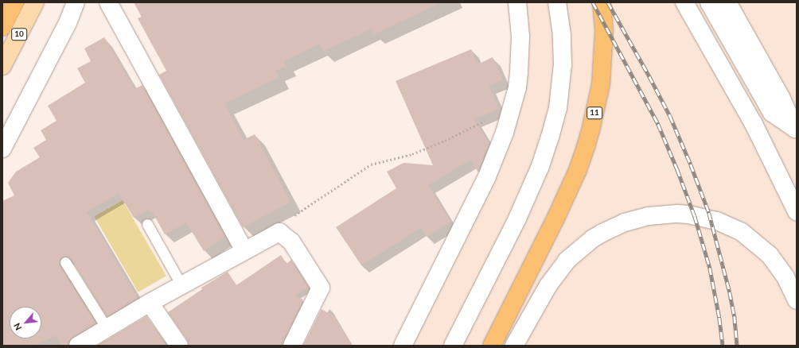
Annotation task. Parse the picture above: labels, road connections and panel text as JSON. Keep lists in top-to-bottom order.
{
  "streets": {
    "highway": ["11"],
    "main road": ["10"]
  },
  "north": "bottom left"
}
